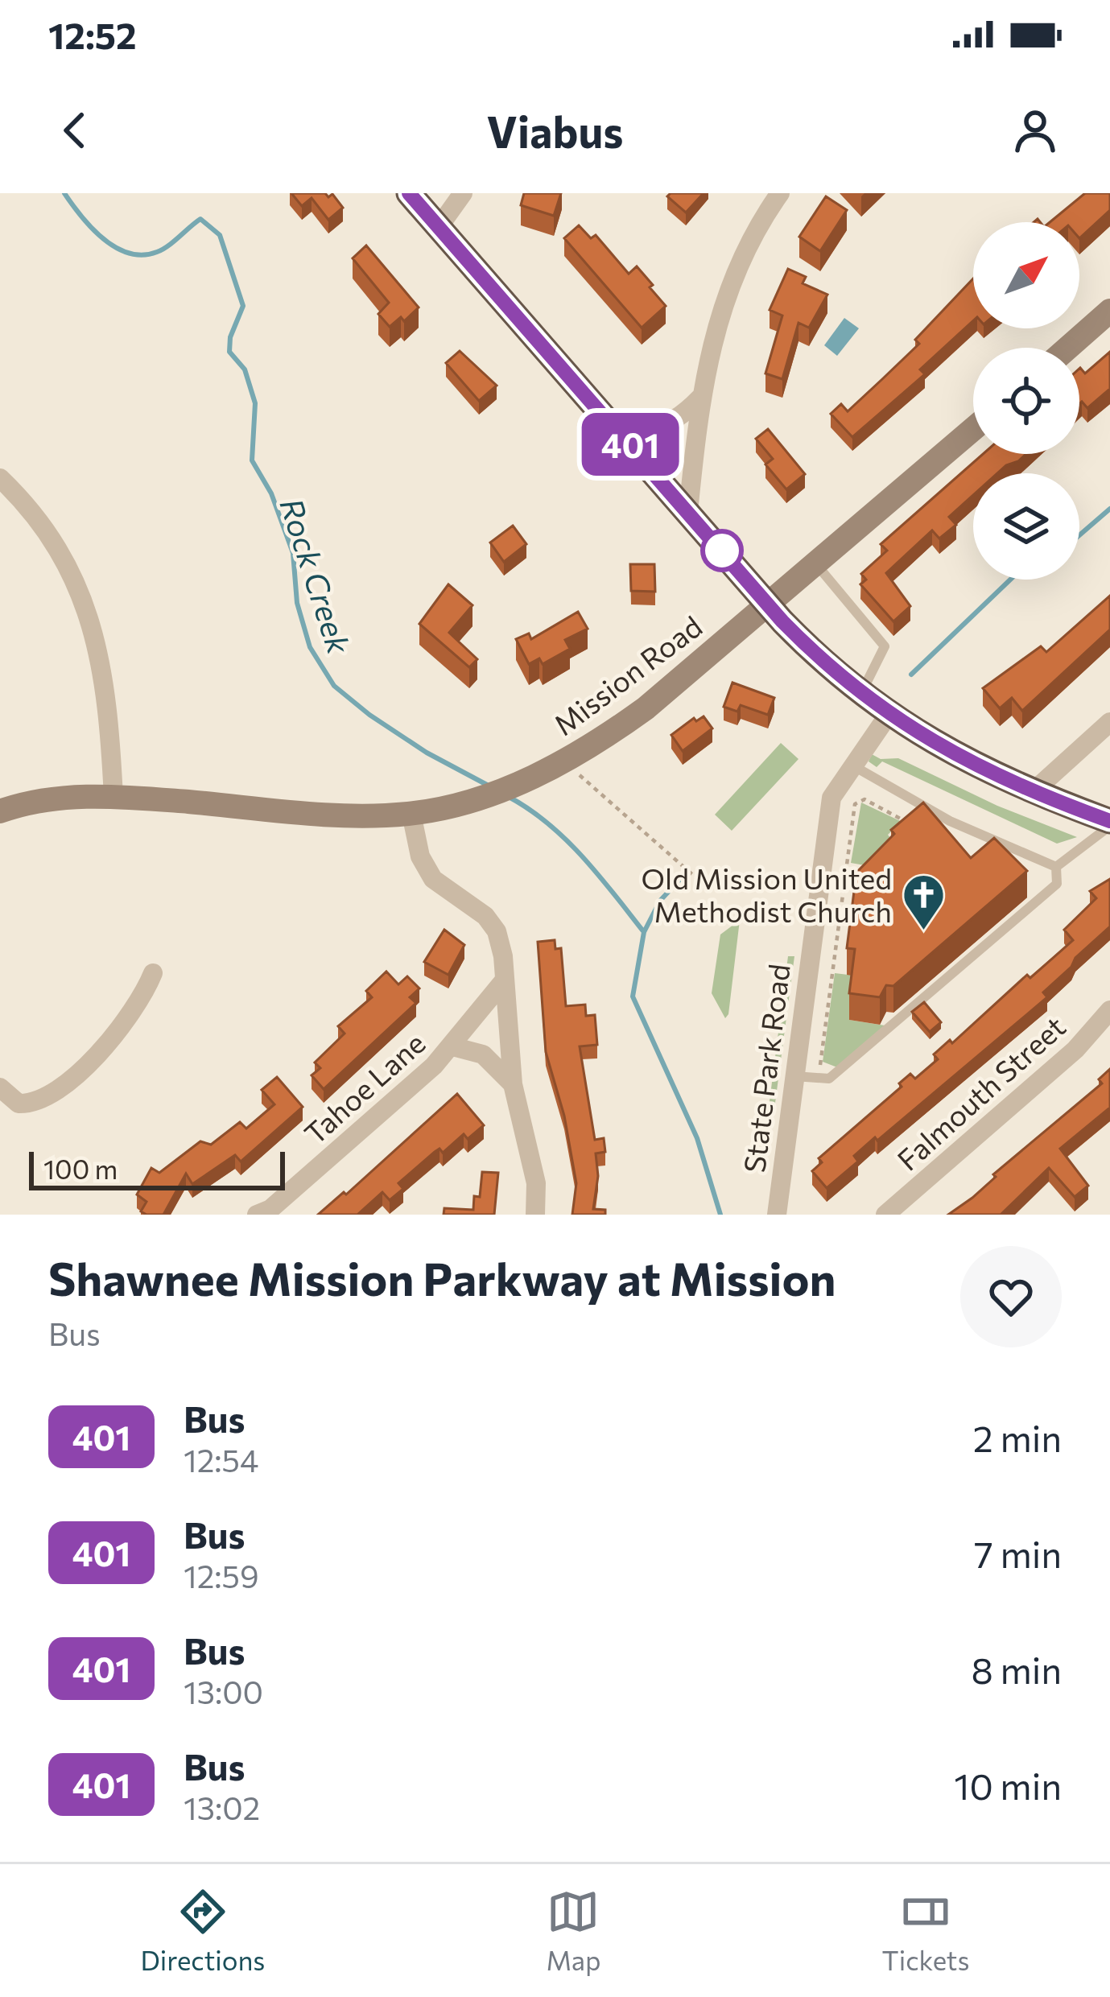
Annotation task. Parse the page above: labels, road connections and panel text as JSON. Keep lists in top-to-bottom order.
{
  "streets": {
    "main road": ["Mission Road"],
    "street": ["State Park Road", "Tahoe Lane", "Falmouth Street"]
  },
  "water": ["Rock Creek"],
  "places": {
    "church": ["Old Mission United Methodist Church"]
  },
  "lines": ["bus line 401"],
  "scale_bar": "100 m",
  "north": "top right",
  "page": {
    "status": "12:52",
    "header": "Viabus",
    "on_map": "401",
    "scale": "100 m",
    "heading": ["Shawnee Mission Parkway at Mission", "Bus"],
    "list": [
      {
        "mark": "401",
        "name": "Bus",
        "note": "12:54",
        "value": "2 min"
      },
      {
        "mark": "401",
        "name": "Bus",
        "note": "12:59",
        "value": "7 min"
      },
      {
        "mark": "401",
        "name": "Bus",
        "note": "13:00",
        "value": "8 min"
      },
      {
        "mark": "401",
        "name": "Bus",
        "note": "13:02",
        "value": "10 min"
      }
    ],
    "tabs": ["Directions", "Map", "Tickets"]
  }
}
